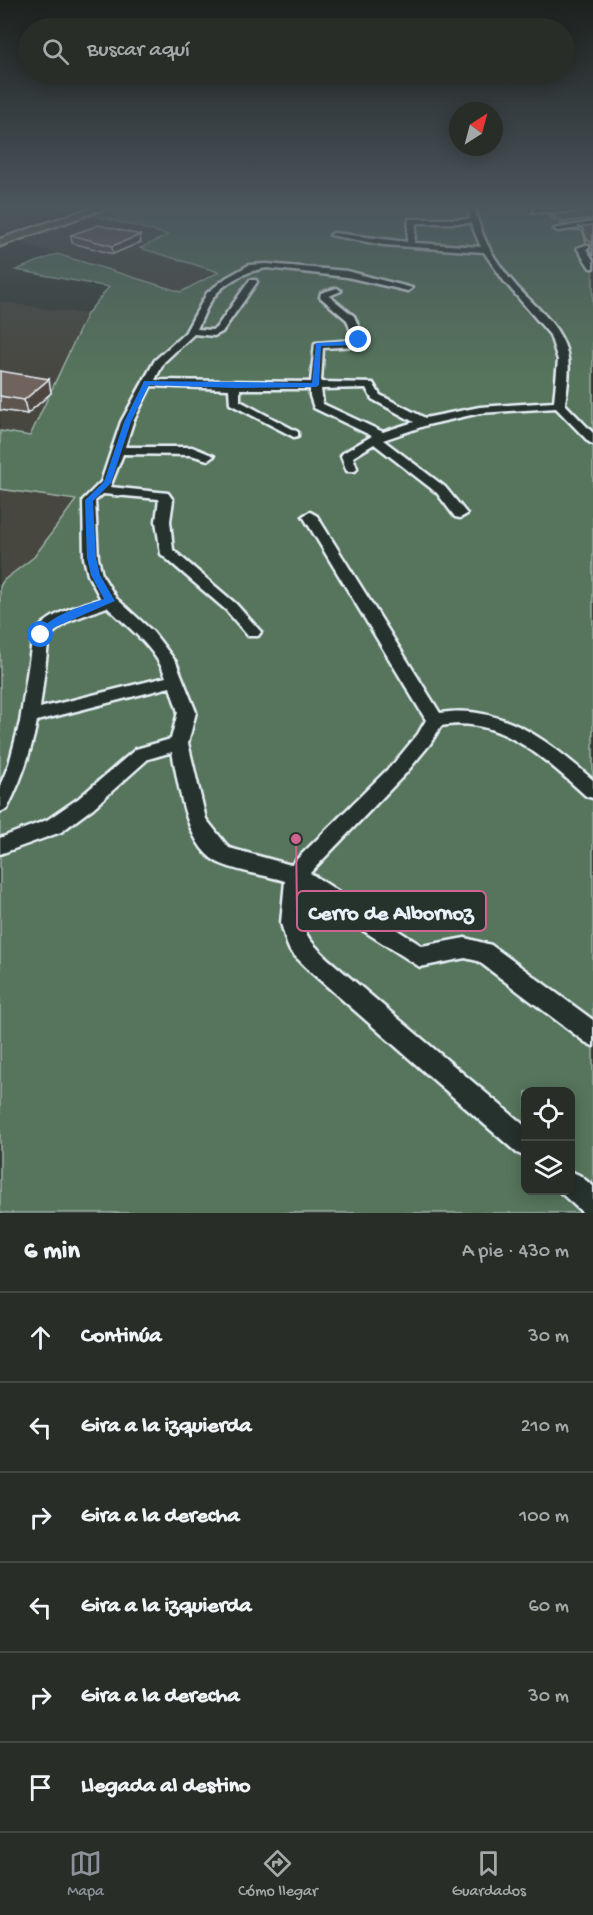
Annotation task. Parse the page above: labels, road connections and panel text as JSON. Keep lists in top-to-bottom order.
{
  "places": ["Cerro de Albornoz"],
  "north": "top right",
  "page": {
    "search": "Buscar aquí",
    "heading": ["6 min", "A pie · 430 m"],
    "list": [
      ["Continúa", "30 m"],
      ["Gira a la izquierda", "210 m"],
      ["Gira a la derecha", "100 m"],
      ["Gira a la izquierda", "60 m"],
      ["Gira a la derecha", "30 m"],
      "Llegada al destino"
    ],
    "nav": ["Mapa", "Cómo llegar", "Guardados"]
  }
}
